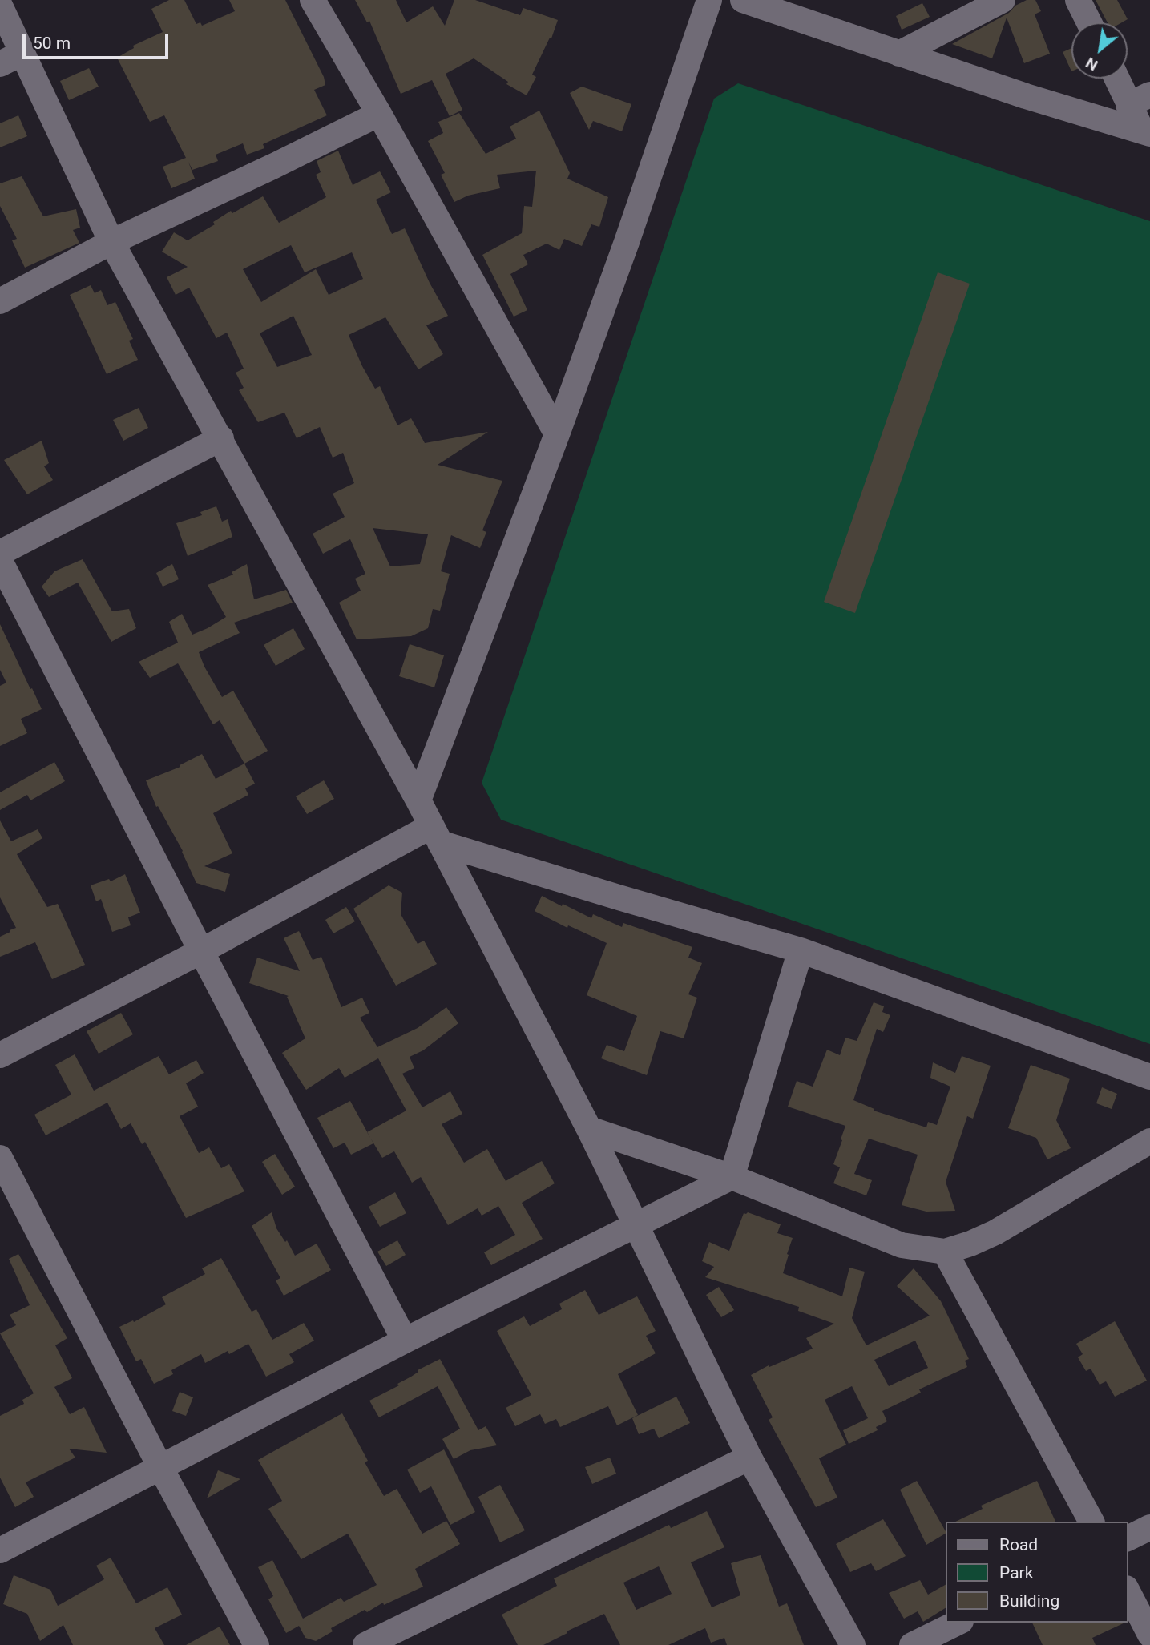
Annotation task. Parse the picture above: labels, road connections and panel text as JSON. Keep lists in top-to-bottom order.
{
  "legend": ["Road", "Park", "Building"],
  "scale_bar": "50 m",
  "north": "bottom left"
}
